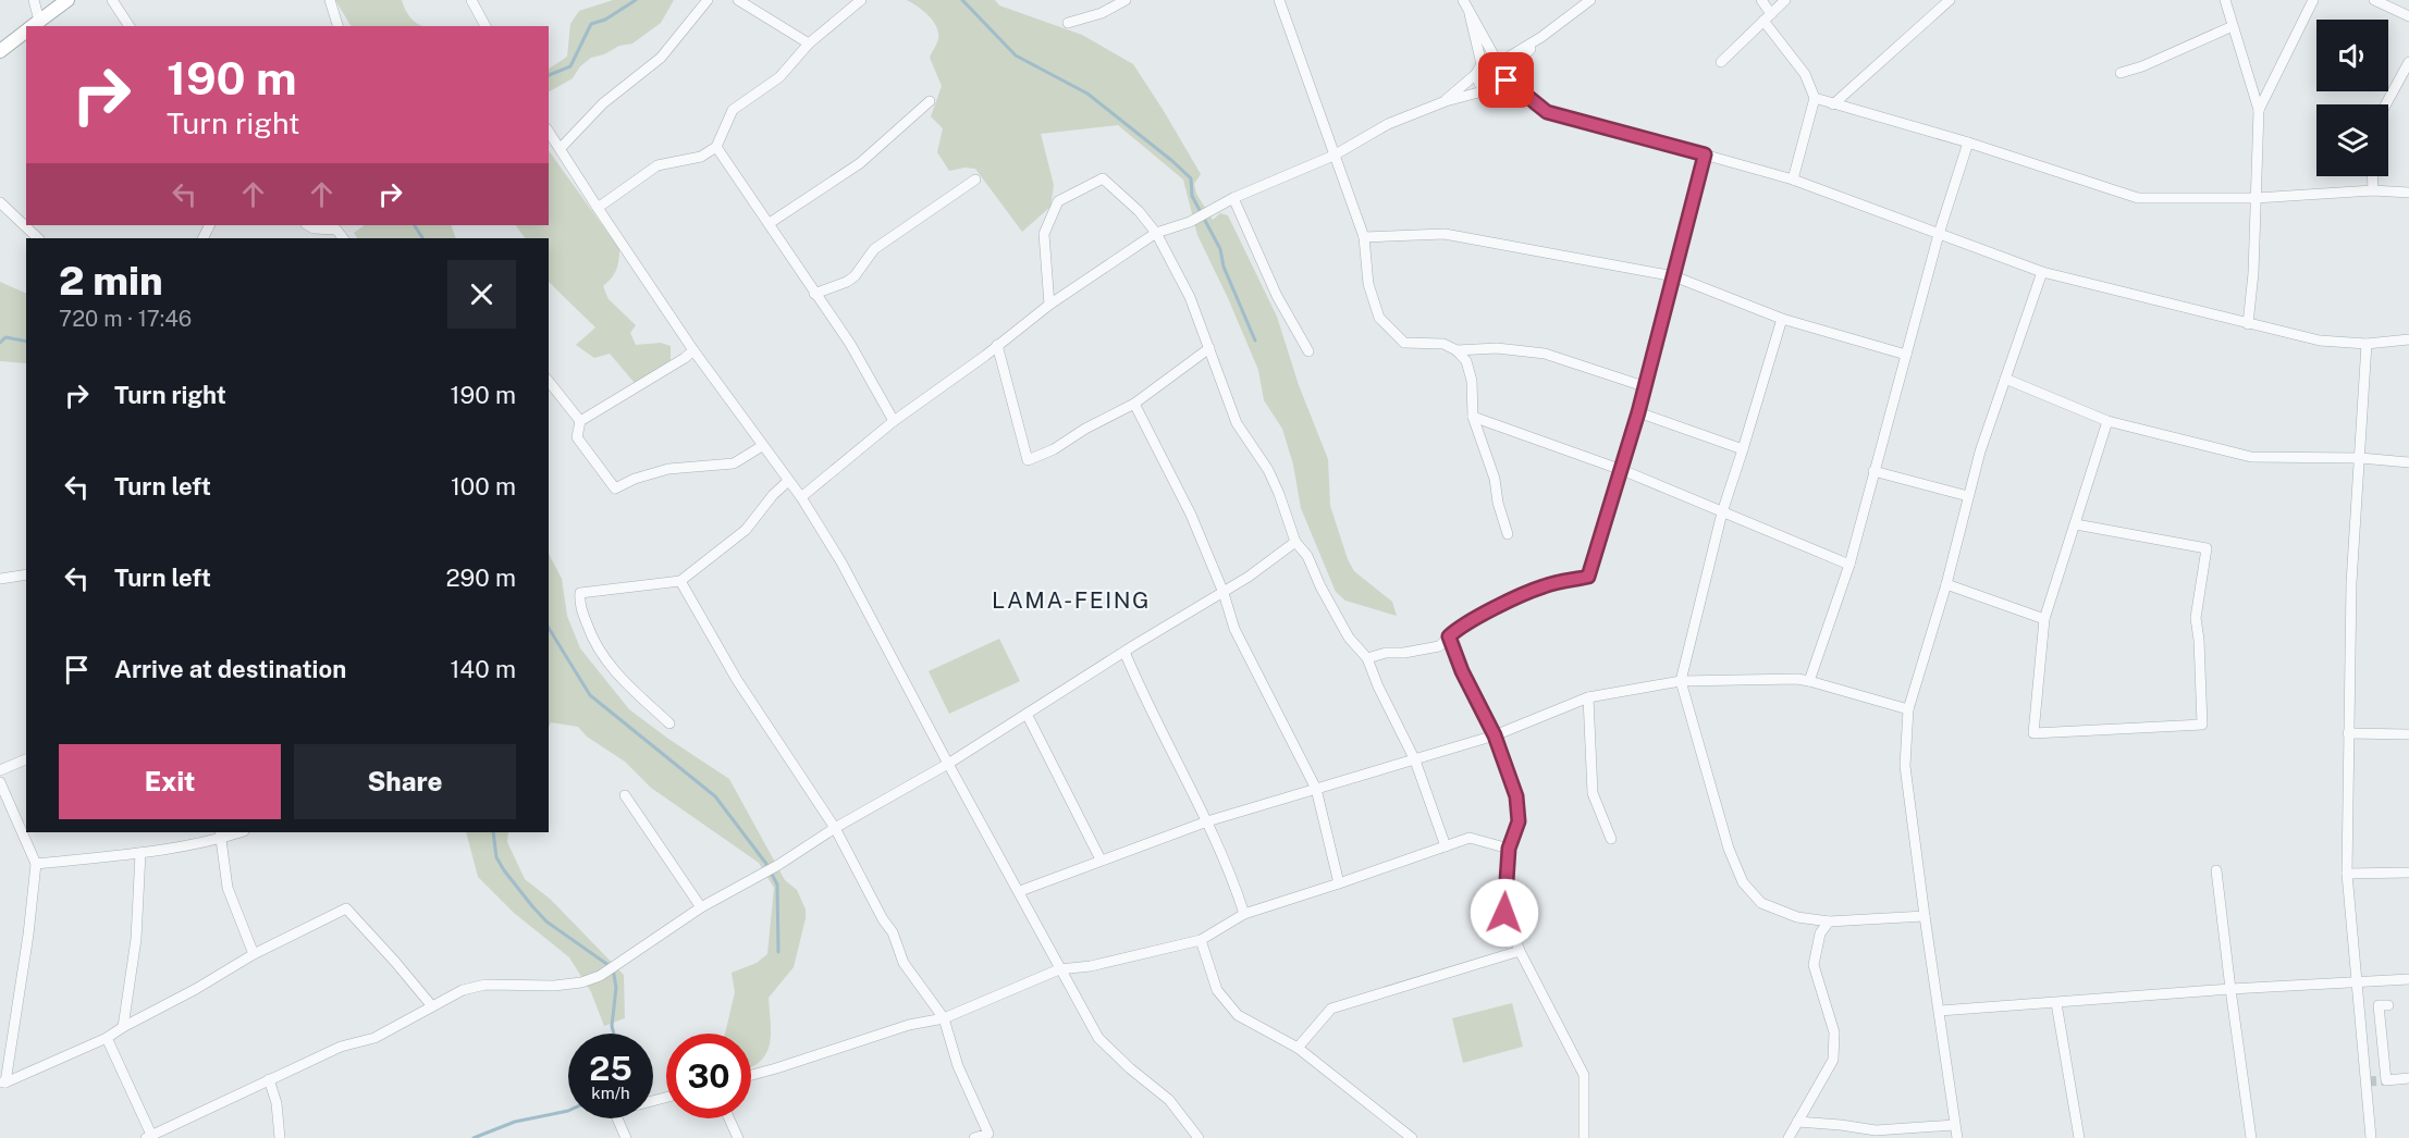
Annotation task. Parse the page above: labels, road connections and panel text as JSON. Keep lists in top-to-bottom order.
{
  "districts": ["LAMA-FEING"],
  "page": {
    "turn": ["190 m", "Turn right"],
    "heading": ["2 min", "720 m · 17:46"],
    "list": [
      {
        "name": "Turn right",
        "value": "190 m"
      },
      {
        "name": "Turn left",
        "value": "100 m"
      },
      {
        "name": "Turn left",
        "value": "290 m"
      },
      {
        "name": "Arrive at destination",
        "value": "140 m"
      }
    ],
    "buttons": ["Exit", "Share"],
    "speed": "25 km/h",
    "limit": "30"
  }
}
